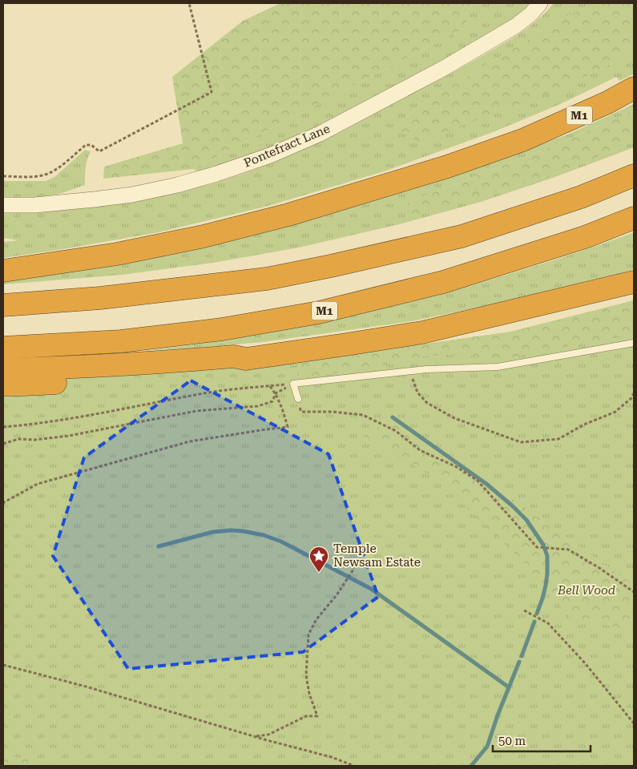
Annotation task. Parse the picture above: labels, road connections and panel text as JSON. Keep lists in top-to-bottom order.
{
  "streets": {
    "highway": ["M1"],
    "street": ["Pontefract Lane"]
  },
  "parks": ["Bell Wood"],
  "places": {
    "place": ["Temple Newsam Estate"]
  },
  "scale_bar": "50 m"
}
